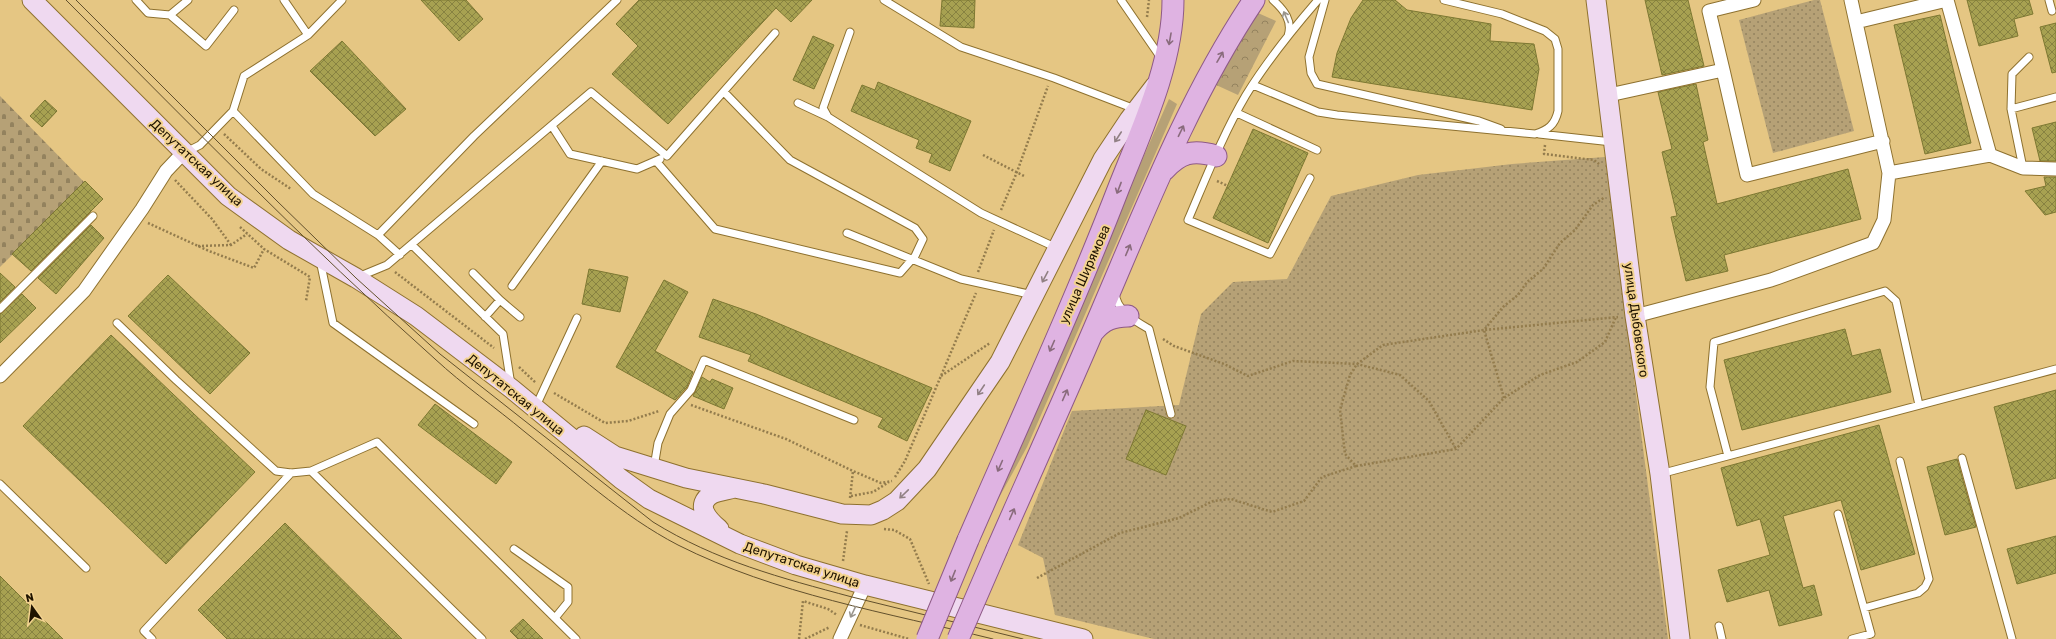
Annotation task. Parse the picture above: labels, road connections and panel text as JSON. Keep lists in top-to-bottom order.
{
  "streets": {
    "main road": ["Депутатская улица", "улица Ширямова", "улица Дыбовского"]
  },
  "north": "top"
}
